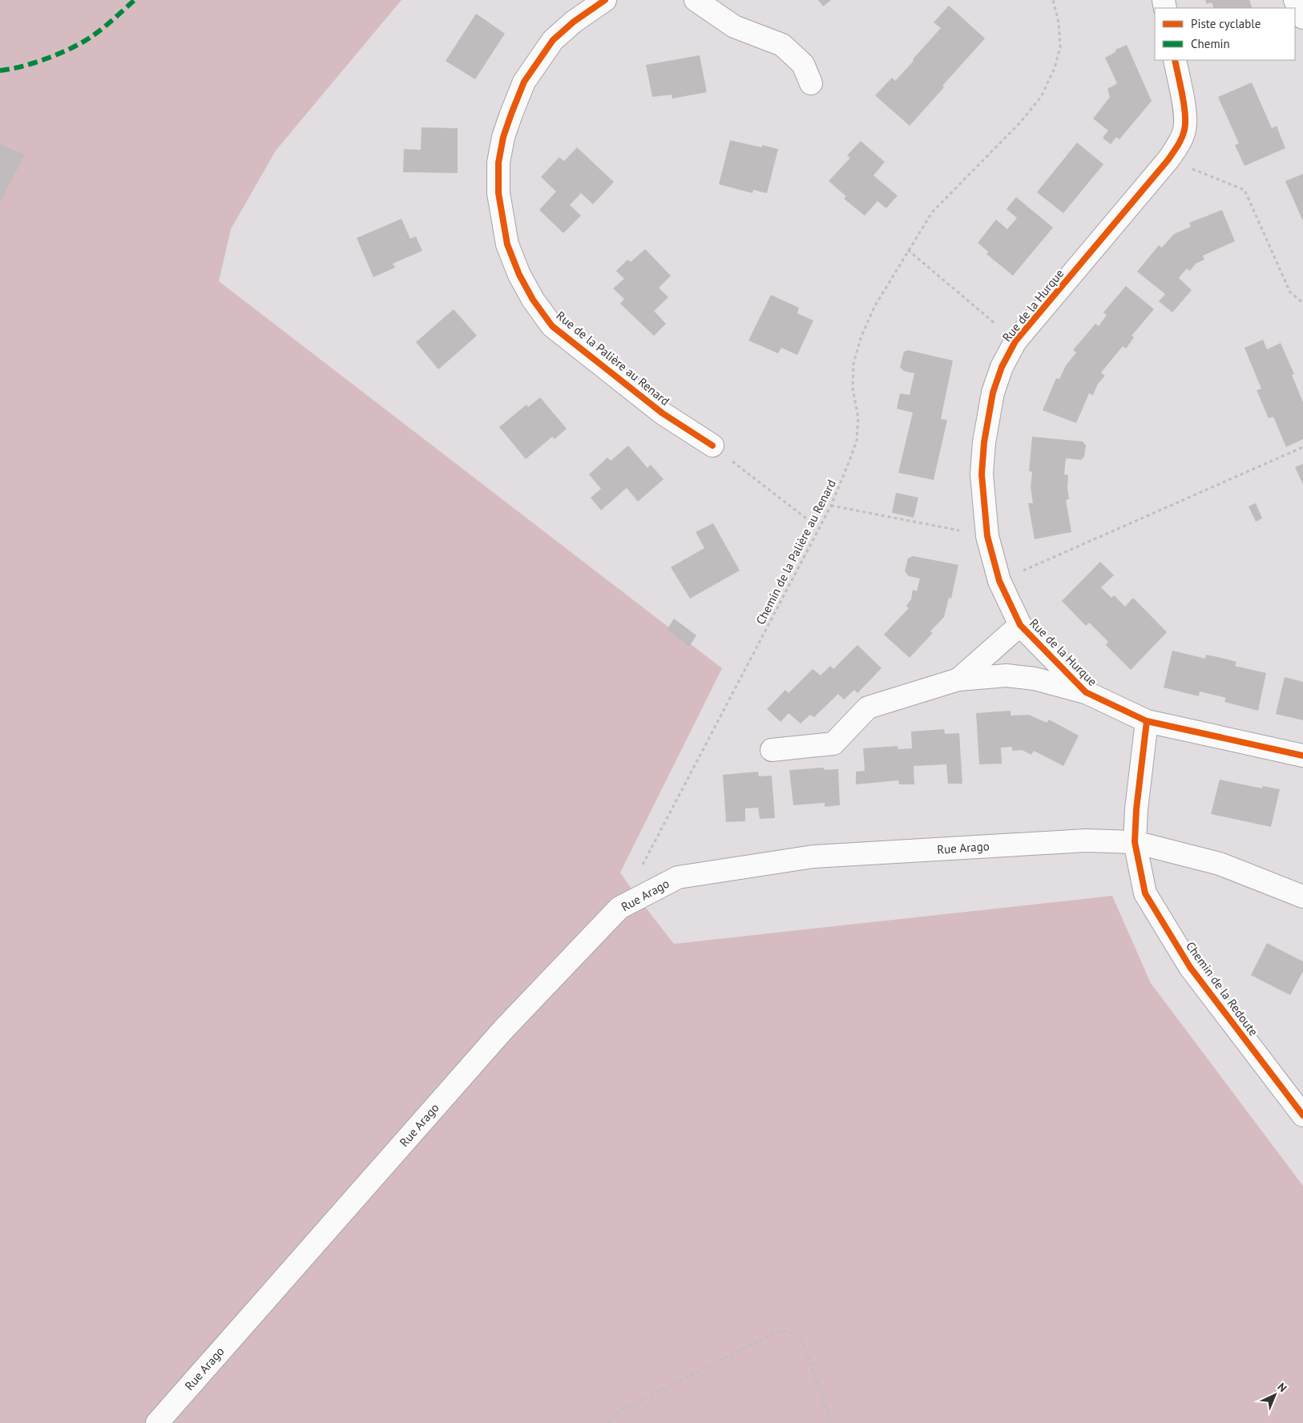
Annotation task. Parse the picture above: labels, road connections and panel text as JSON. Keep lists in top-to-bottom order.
{
  "streets": {
    "street": [
      "Rue de la Hurque",
      "Rue de la Palière au Renard",
      "Rue Arago",
      "Chemin de la Redoute"
    ],
    "path": ["Chemin de la Palière au Renard"]
  },
  "crossings": [
    ["Rue Arago", "Chemin de la Redoute"]
  ],
  "legend": ["Piste cyclable", "Chemin"],
  "north": "top right"
}
